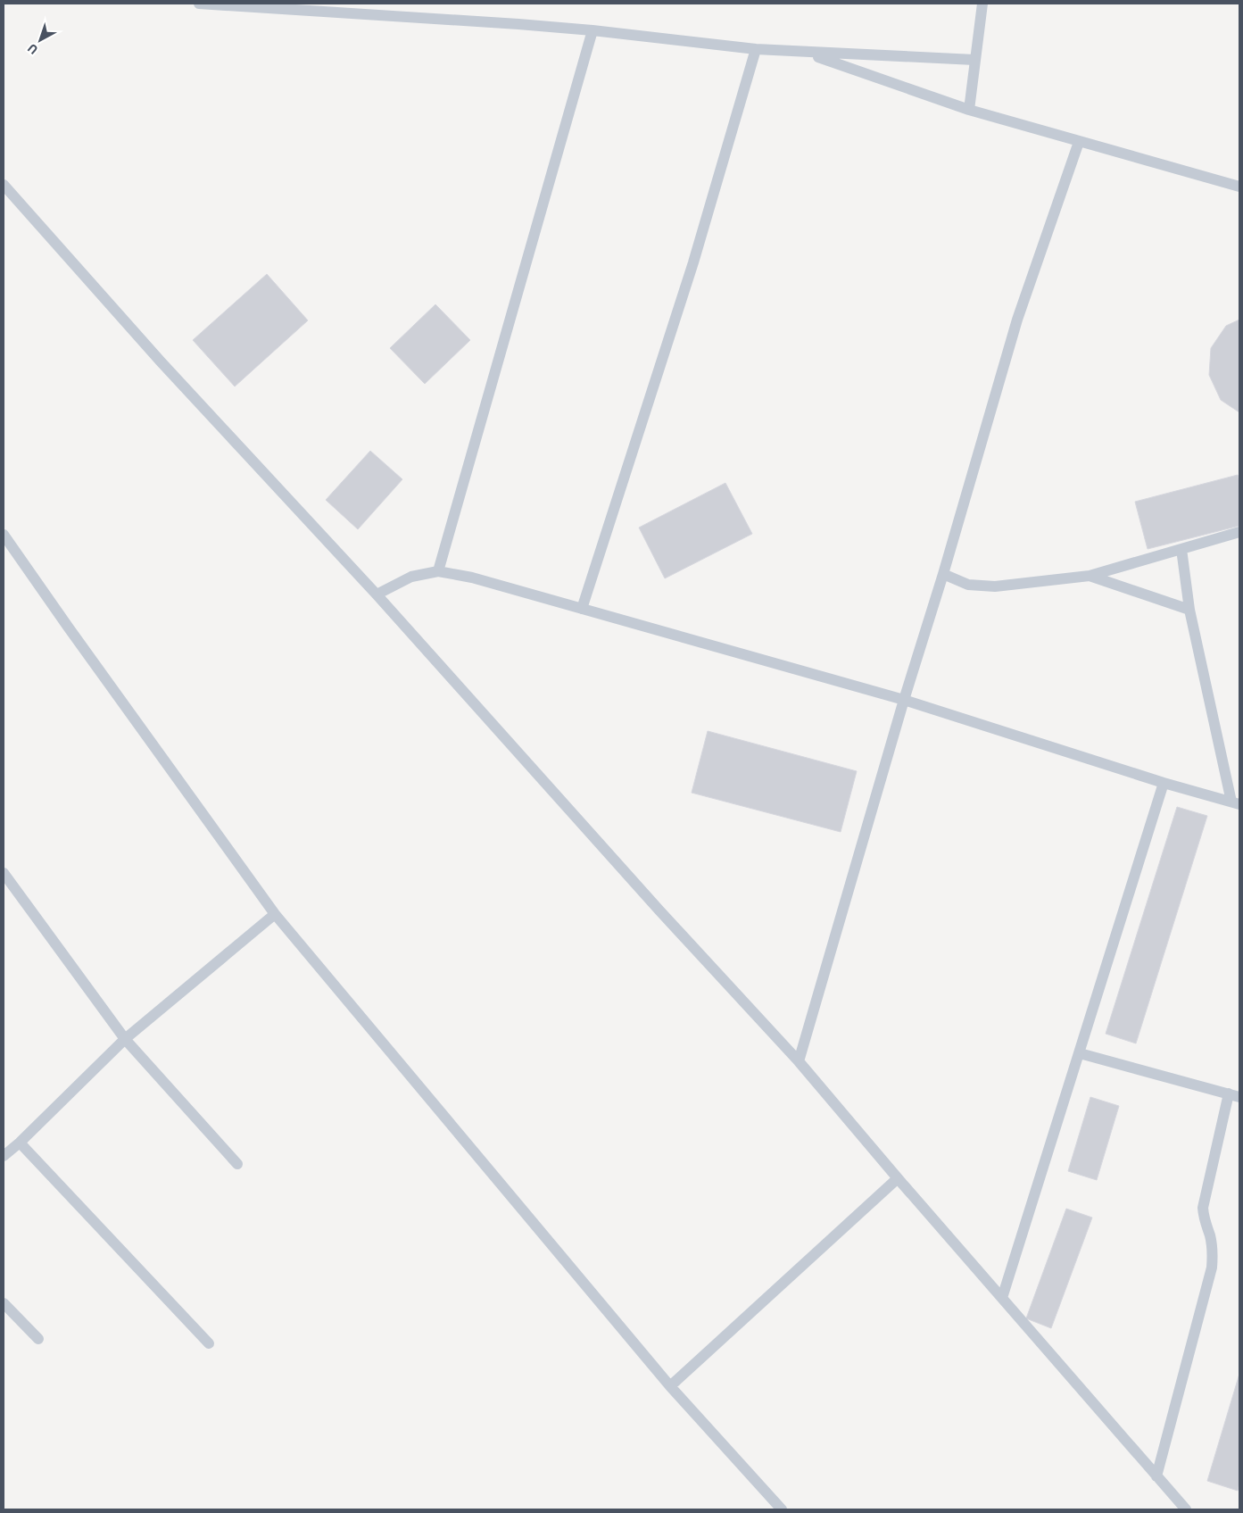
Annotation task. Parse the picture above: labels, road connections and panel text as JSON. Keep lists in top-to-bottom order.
{
  "north": "bottom left"
}
